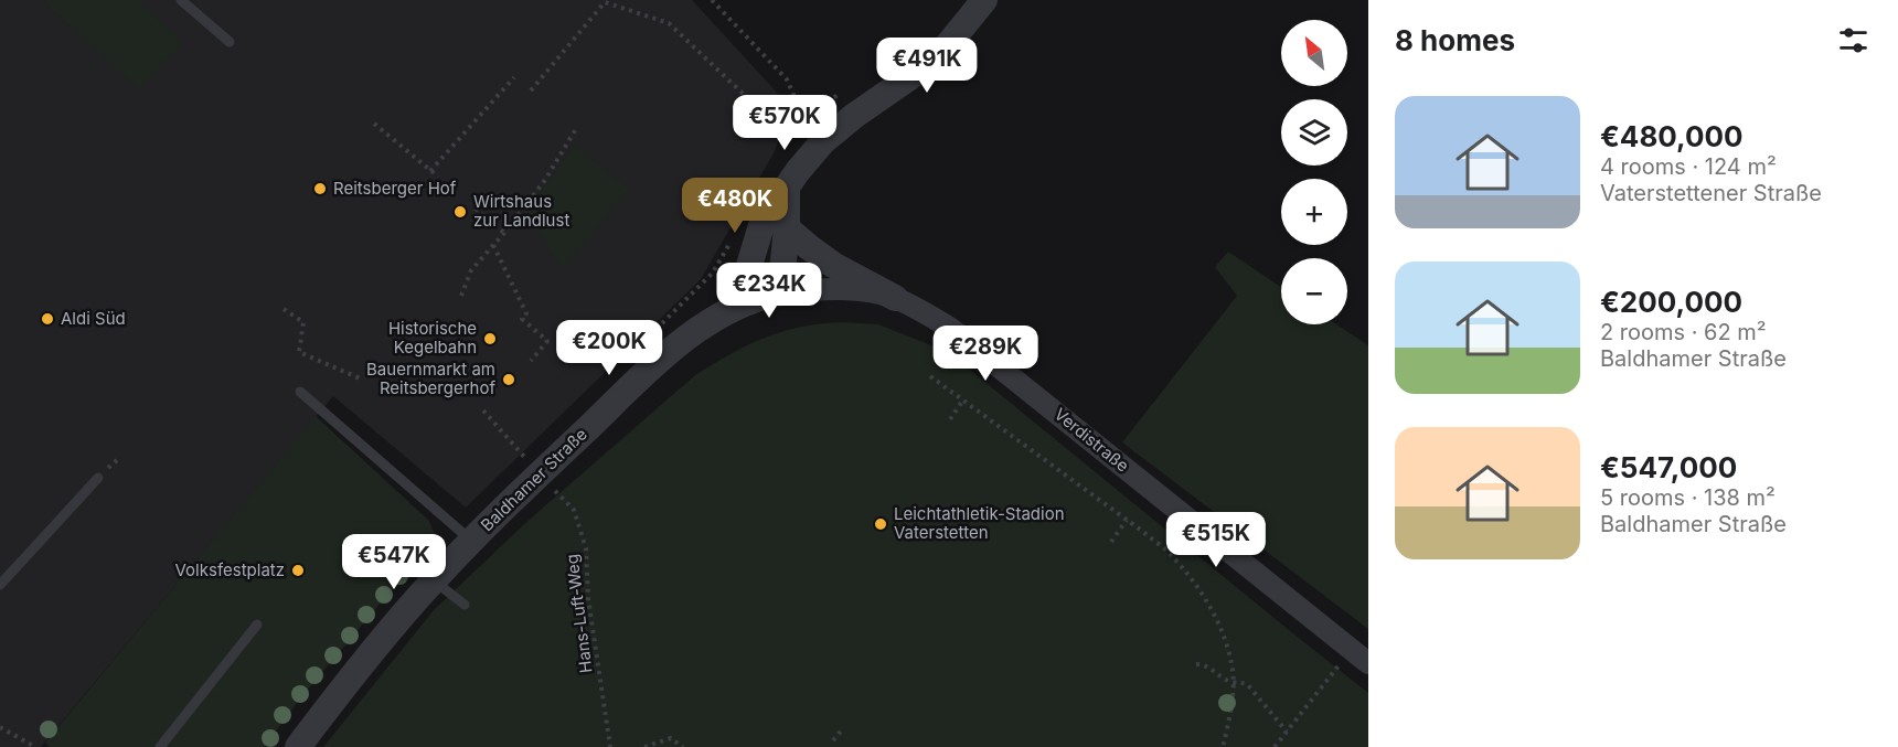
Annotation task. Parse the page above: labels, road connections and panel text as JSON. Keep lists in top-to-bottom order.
{
  "streets": {
    "street": ["Verdistraße", "Baldhamer Straße"],
    "path": ["Hans-Luft-Weg"]
  },
  "crossings": [
    ["Verdistraße", "Baldhamer Straße"],
    ["Baldhamer Straße", "Hans-Luft-Weg"]
  ],
  "places": [
    "Reitsberger Hof",
    "Wirtshaus zur Landlust",
    "Aldi Süd",
    "Historische Kegelbahn",
    "Bauernmarkt am Reitsbergerhof",
    "Leichtathletik-Stadion Vaterstetten",
    "Volksfestplatz"
  ],
  "north": "top left",
  "page": {
    "heading": "8 homes",
    "map_buttons": ["+", "−"],
    "price": [
      "€491K",
      "€570K",
      "€480K",
      "€234K",
      "€200K",
      "€289K",
      "€515K",
      "€547K"
    ],
    "list": [
      {
        "name": "€480,000",
        "note": "4 rooms · 124 m² · Vaterstettener Straße"
      },
      {
        "name": "€200,000",
        "note": "2 rooms · 62 m² · Baldhamer Straße"
      },
      {
        "name": "€547,000",
        "note": "5 rooms · 138 m² · Baldhamer Straße"
      }
    ]
  }
}
